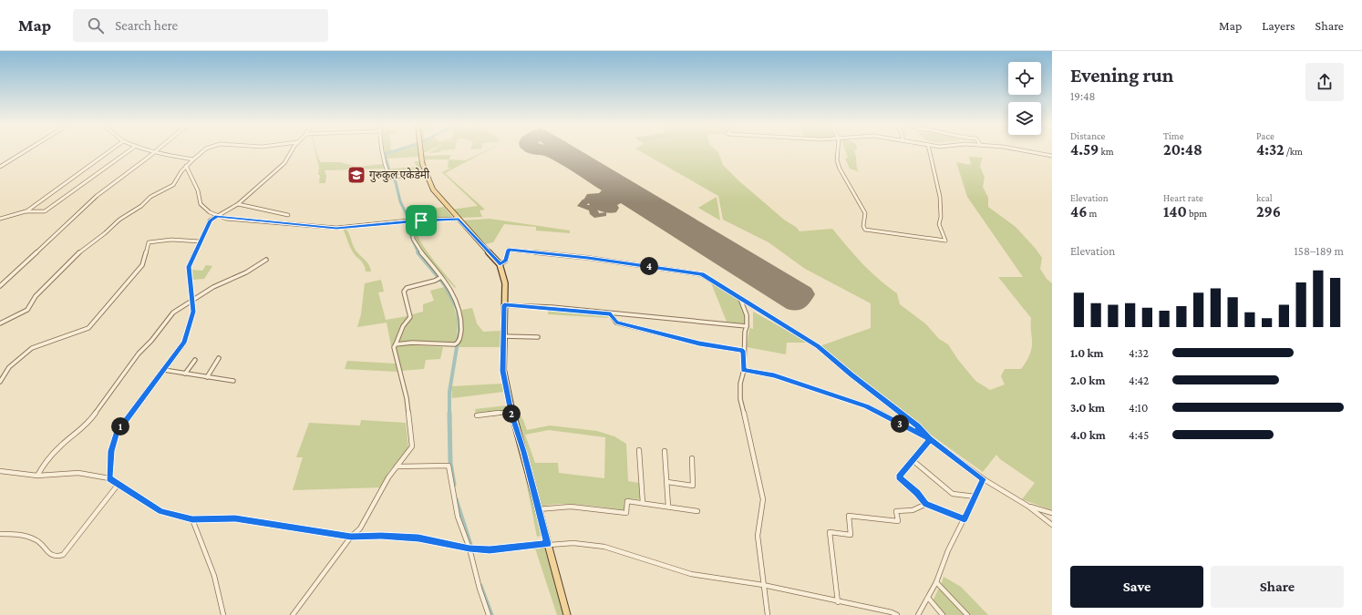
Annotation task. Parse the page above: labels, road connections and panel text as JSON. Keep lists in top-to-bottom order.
{
  "places": {
    "school or university": ["गुरुकुल एकेडेमी"]
  },
  "page": {
    "header": "Map",
    "search": "Search here",
    "nav": ["Map", "Layers", "Share"],
    "heading": ["Evening run", "19:48"],
    "stats": [
      ["Distance", "4.59 km"],
      ["Time", "20:48"],
      ["Pace", "4:32 /km"],
      ["Elevation", "46 m"],
      ["Heart rate", "140 bpm"],
      ["kcal", "296"]
    ],
    "chart": ["Elevation", "158–189 m"],
    "pins": [
      "4",
      "2",
      "3",
      "1"
    ],
    "list": [
      {
        "name": "1.0 km",
        "note": "4:32"
      },
      {
        "name": "2.0 km",
        "note": "4:42"
      },
      {
        "name": "3.0 km",
        "note": "4:10"
      },
      {
        "name": "4.0 km",
        "note": "4:45"
      }
    ],
    "buttons": ["Save", "Share"]
  }
}
